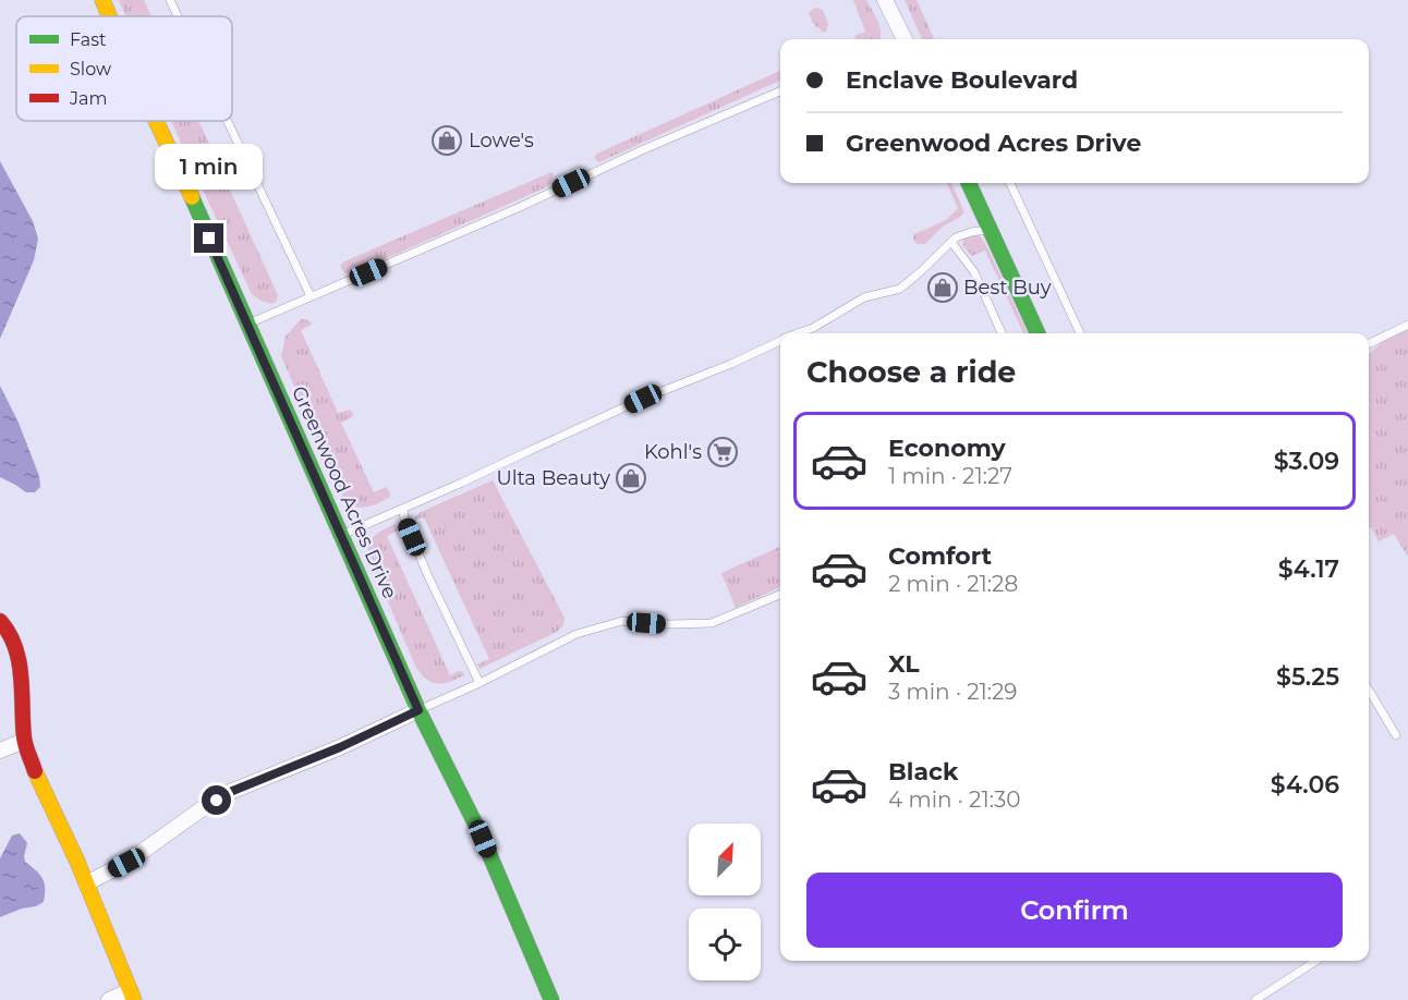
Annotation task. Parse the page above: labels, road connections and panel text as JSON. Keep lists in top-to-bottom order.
{
  "streets": {
    "street": ["Greenwood Acres Drive"]
  },
  "places": {
    "shop": ["Lowe's", "Best Buy", "Ulta Beauty"],
    "supermarket": ["Kohl's"]
  },
  "legend": ["Fast", "Slow", "Jam"],
  "north": "top right",
  "page": {
    "banner": ["Enclave Boulevard", "Greenwood Acres Drive"],
    "bubble": "1 min",
    "heading": "Choose a ride",
    "list": [
      {
        "name": "Economy",
        "note": "1 min · 21:27",
        "value": "$3.09"
      },
      {
        "name": "Comfort",
        "note": "2 min · 21:28",
        "value": "$4.17"
      },
      {
        "name": "XL",
        "note": "3 min · 21:29",
        "value": "$5.25"
      },
      {
        "name": "Black",
        "note": "4 min · 21:30",
        "value": "$4.06"
      }
    ],
    "buttons": "Confirm"
  }
}
